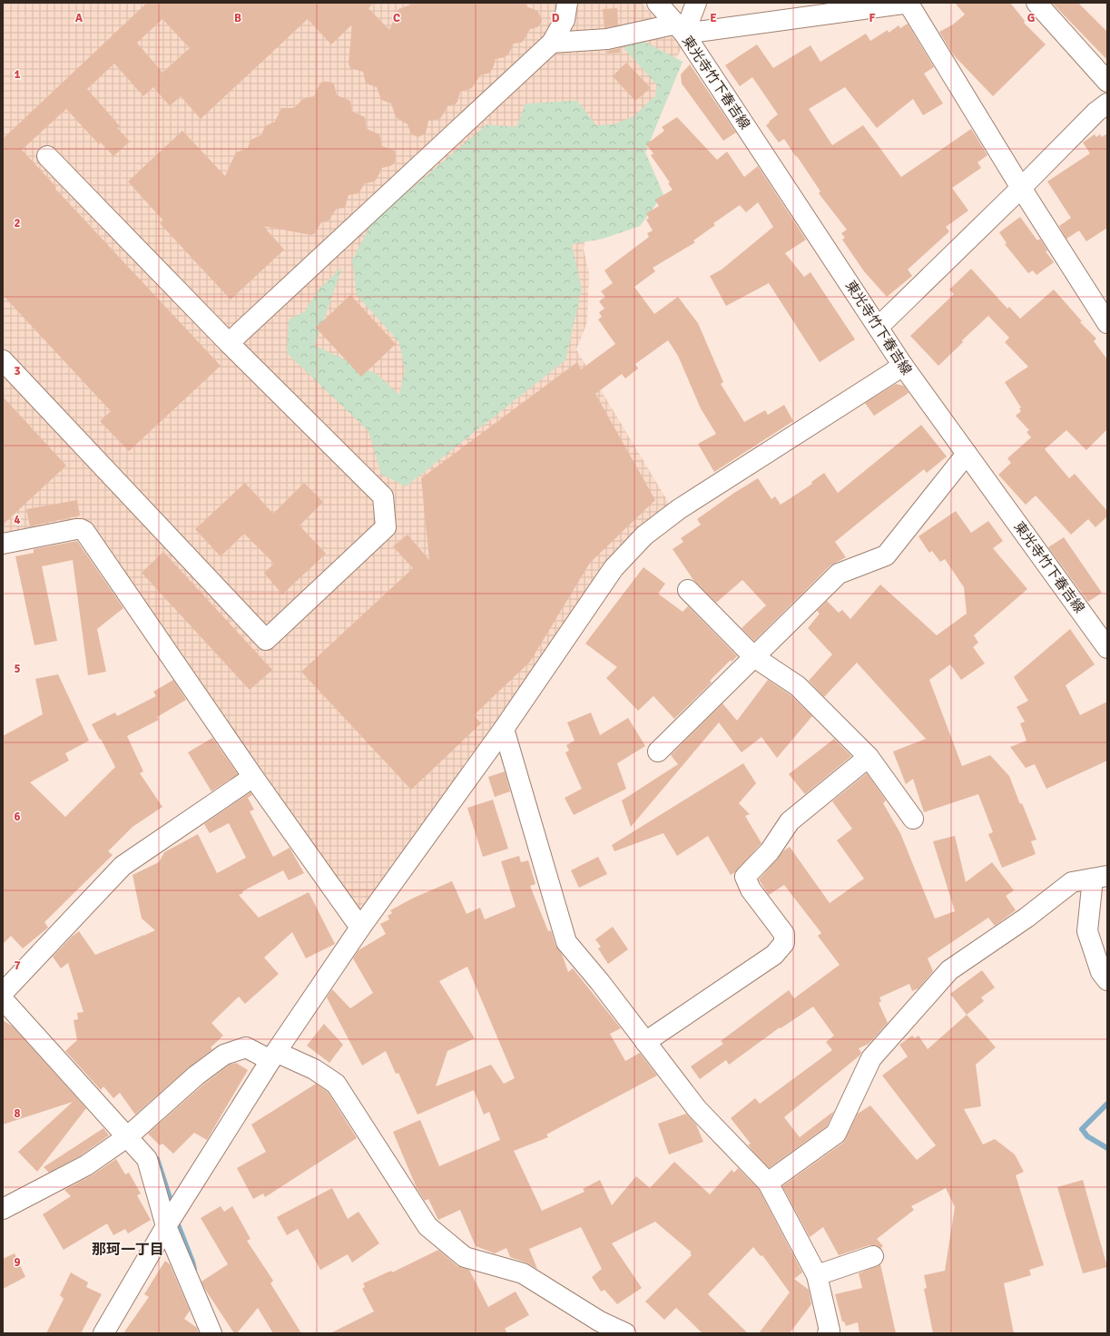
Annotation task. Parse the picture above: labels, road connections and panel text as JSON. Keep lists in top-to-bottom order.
{
  "streets": {
    "street": ["東光寺竹下春吉線"]
  },
  "districts": ["那珂一丁目"],
  "grid": {
    "columns": [
      "A",
      "B",
      "C",
      "D",
      "E",
      "F",
      "G"
    ],
    "rows": [
      "1",
      "2",
      "3",
      "4",
      "5",
      "6",
      "7",
      "8",
      "9"
    ]
  }
}
